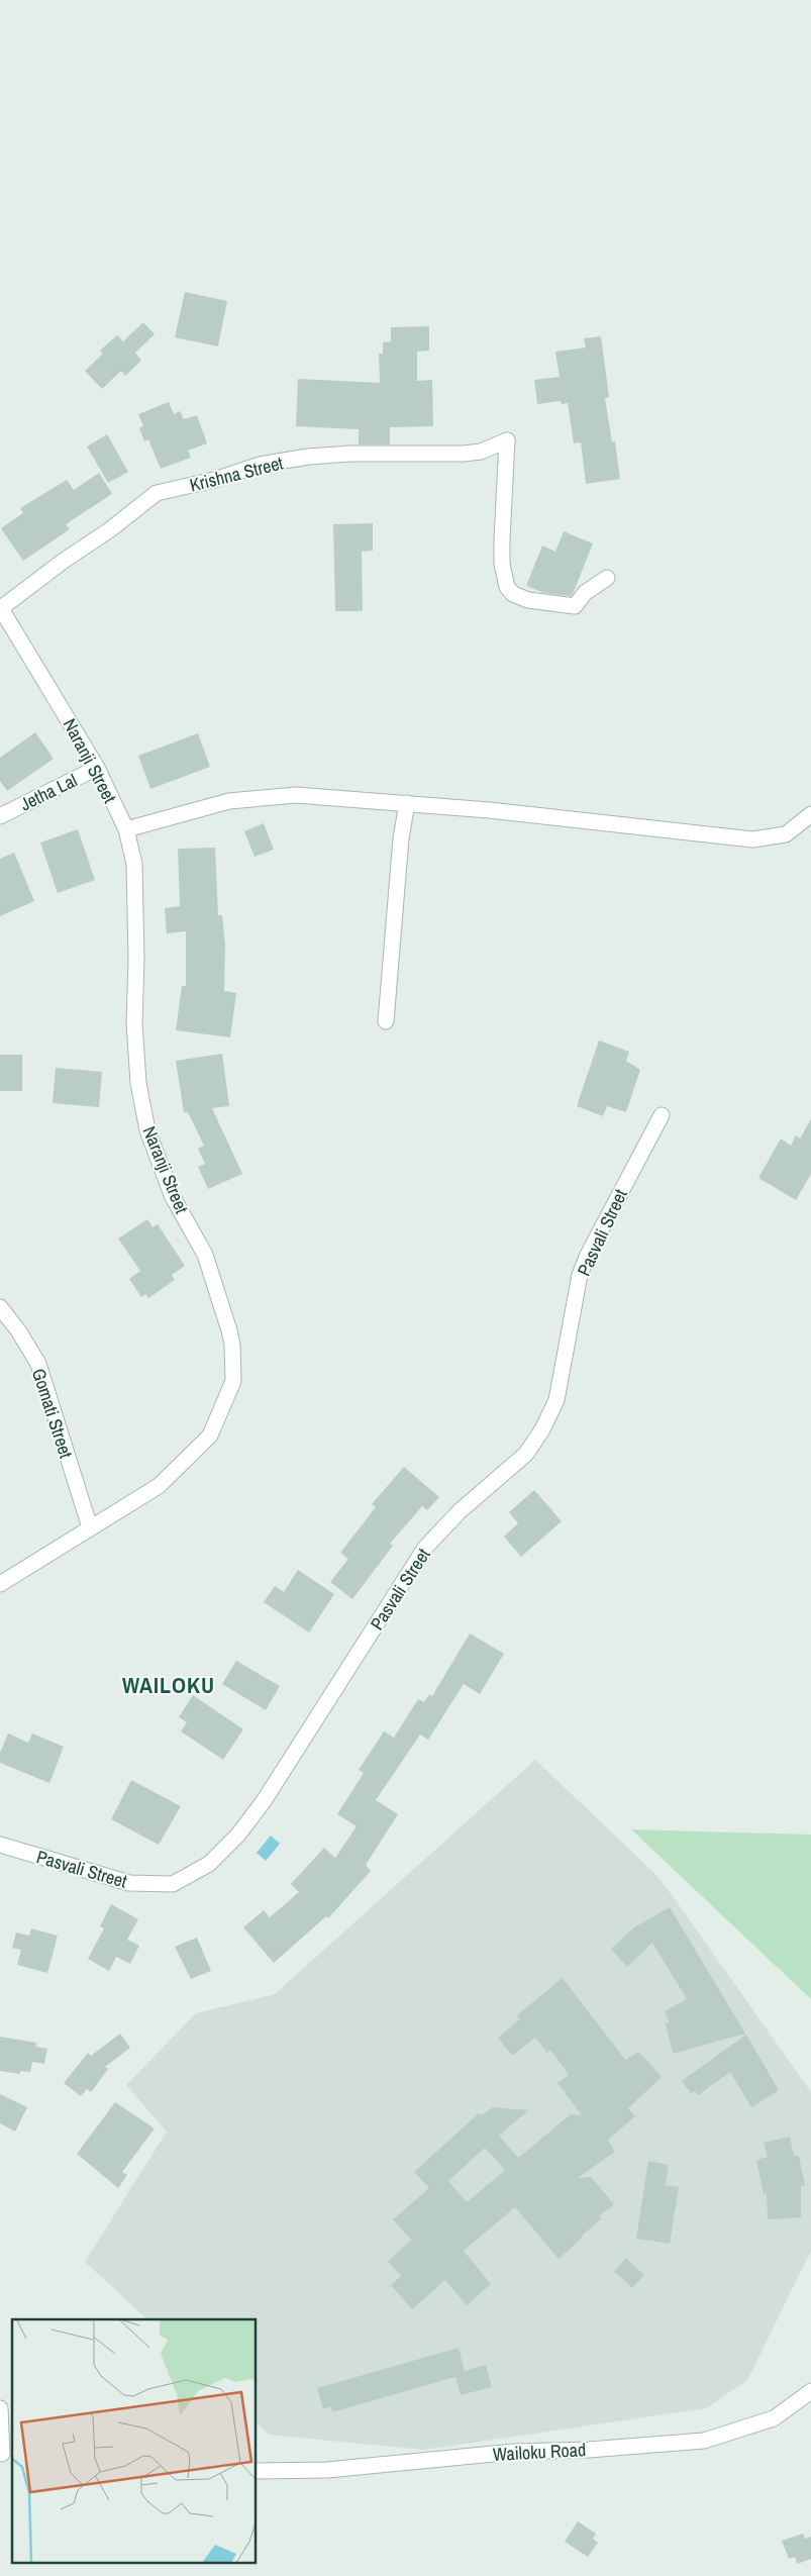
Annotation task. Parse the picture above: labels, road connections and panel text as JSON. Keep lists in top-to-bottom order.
{
  "streets": {
    "street": [
      "Krishna Street",
      "Naranji Street",
      "Jetha Lal",
      "Pasvali Street",
      "Gomati Street",
      "Wailoku Road"
    ]
  },
  "crossings": [
    ["Krishna Street", "Naranji Street"],
    ["Naranji Street", "Jetha Lal"],
    ["Naranji Street", "Gomati Street"]
  ],
  "districts": ["WAILOKU"]
}
